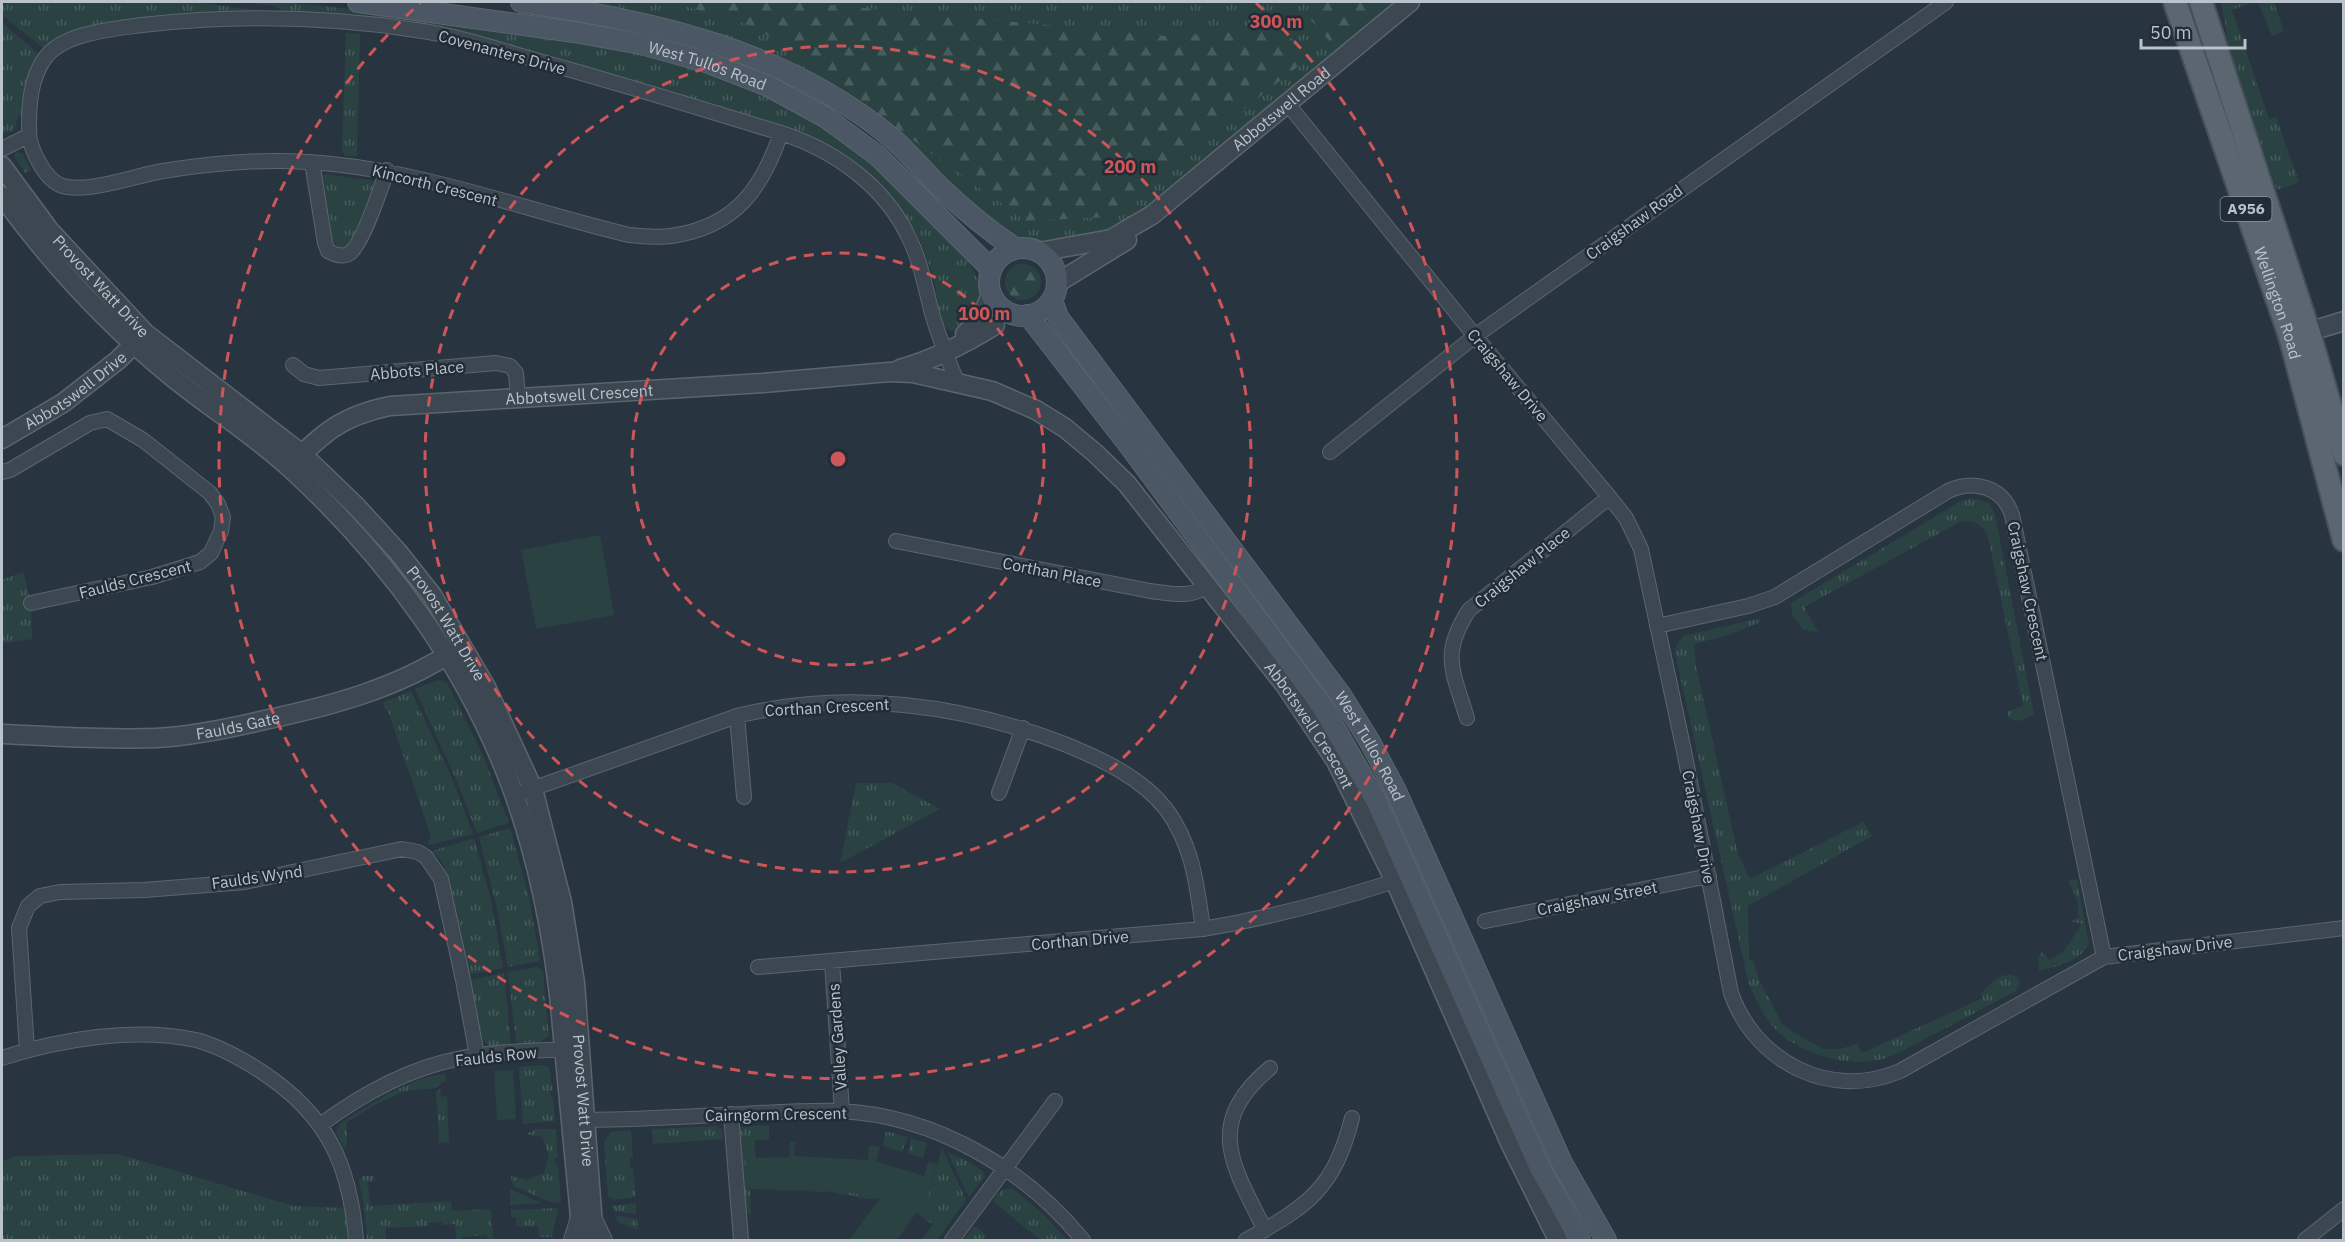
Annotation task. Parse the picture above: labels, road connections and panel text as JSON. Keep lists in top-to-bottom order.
{
  "streets": {
    "main road": ["West Tullos Road", "A956", "Wellington Road"],
    "street": [
      "Covenanters Drive",
      "Abbotswell Road",
      "Kincorth Crescent",
      "Craigshaw Road",
      "Provost Watt Drive",
      "Abbots Place",
      "Craigshaw Drive",
      "Abbotswell Drive",
      "Abbotswell Crescent",
      "Craigshaw Place",
      "Corthan Place",
      "Faulds Crescent",
      "Craigshaw Crescent",
      "Corthan Crescent",
      "Faulds Gate",
      "Faulds Wynd",
      "Craigshaw Street",
      "Corthan Drive",
      "Valley Gardens",
      "Faulds Row",
      "Cairngorm Crescent"
    ]
  },
  "crossings": [
    ["Covenanters Drive", "Kincorth Crescent"],
    ["Covenanters Drive", "Abbotswell Crescent"],
    ["West Tullos Road", "Abbotswell Crescent"],
    ["Abbotswell Road", "Craigshaw Drive"],
    ["Craigshaw Road", "Craigshaw Drive"],
    ["Provost Watt Drive", "Abbotswell Drive"],
    ["Provost Watt Drive", "Abbotswell Crescent"],
    ["Provost Watt Drive", "Corthan Crescent"],
    ["Provost Watt Drive", "Faulds Gate"],
    ["Provost Watt Drive", "Faulds Row"],
    ["Provost Watt Drive", "Cairngorm Crescent"],
    ["Abbots Place", "Abbotswell Crescent"],
    ["Craigshaw Drive", "Craigshaw Place"],
    ["Craigshaw Drive", "Craigshaw Crescent"],
    ["Craigshaw Drive", "Craigshaw Street"],
    ["Abbotswell Crescent", "Corthan Place"],
    ["Abbotswell Crescent", "Corthan Drive"],
    ["Corthan Crescent", "Corthan Drive"],
    ["Faulds Wynd", "Faulds Row"],
    ["Corthan Drive", "Valley Gardens"],
    ["Valley Gardens", "Cairngorm Crescent"]
  ],
  "scale_bar": "50 m",
  "rings": ["300 m", "200 m", "100 m"]
}
